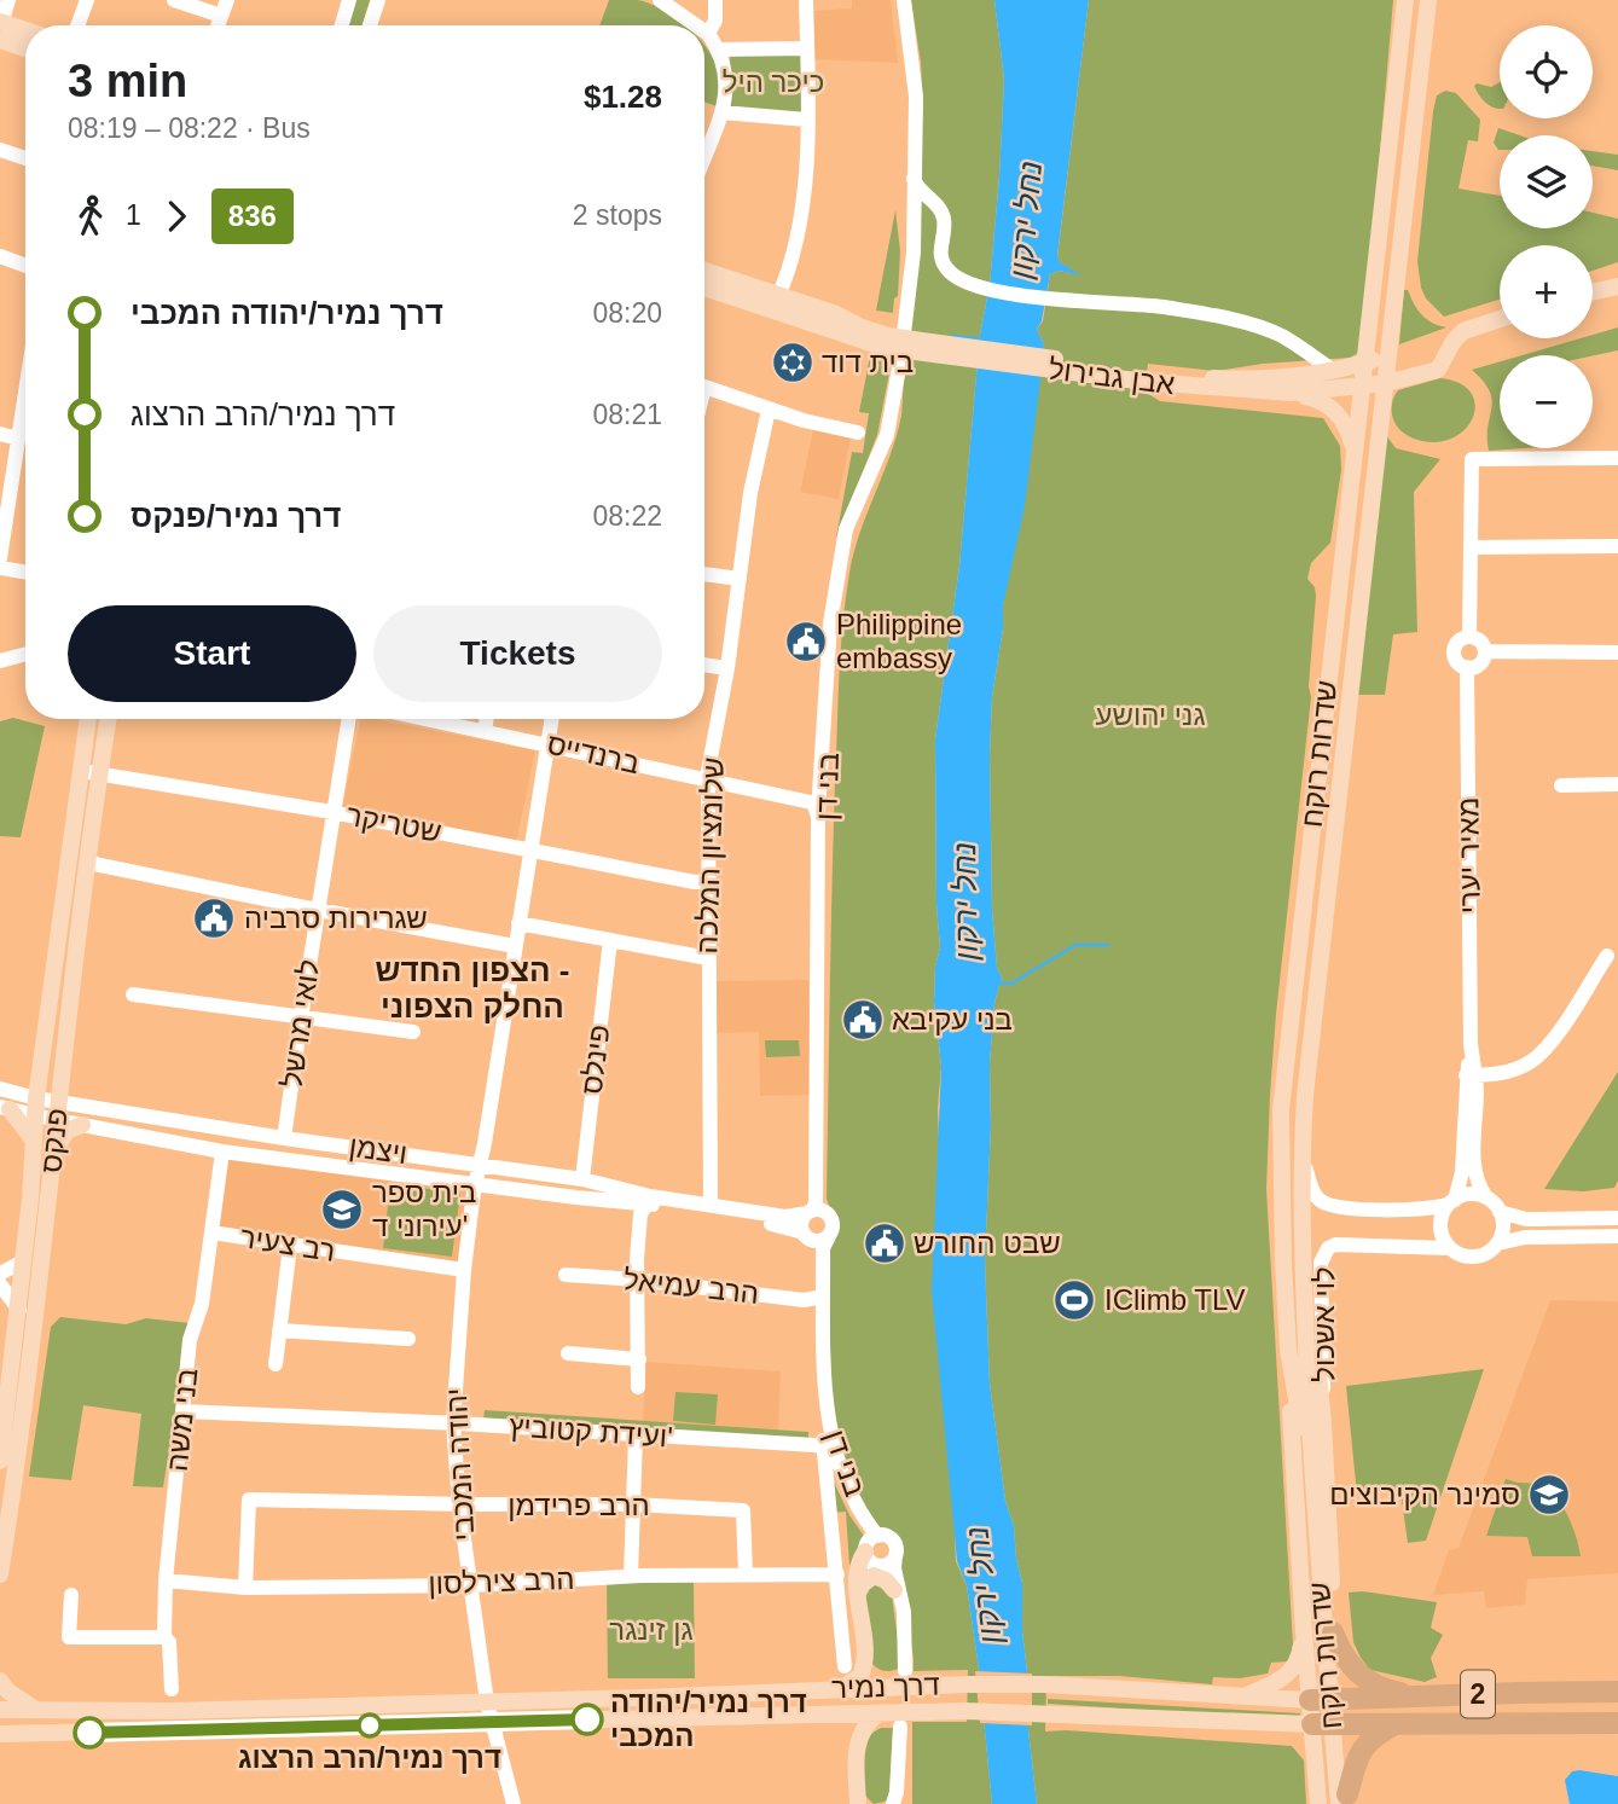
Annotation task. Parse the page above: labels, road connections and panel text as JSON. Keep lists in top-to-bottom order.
{
  "streets": {
    "highway": ["דרך נמיר", "2"],
    "main road": ["אבן גבירול", "שדרות רוקח", "פנקס"],
    "street": [
      "ברנדייס",
      "בני דן",
      "שטריקר",
      "שלומציון המלכה",
      "מאיר יערי",
      "לואי מרשל",
      "פינלס",
      "ויצמן",
      "רב צעיר",
      "הרב עמיאל",
      "לוי אשכול",
      "בני משה",
      "ועידת קטוביץ'",
      "יהודה המכבי",
      "הרב פרידמן",
      "הרב צירלסון"
    ]
  },
  "crossings": [
    ["אבן גבירול", "שדרות רוקח"],
    ["ברנדייס", "בני דן"],
    ["ברנדייס", "שלומציון המלכה"],
    ["ברנדייס", "יהודה המכבי"],
    ["בני דן", "ויצמן"],
    ["בני דן", "הרב עמיאל"],
    ["בני דן", "ועידת קטוביץ'"],
    ["בני דן", "הרב צירלסון"],
    ["בני דן", "דרך נמיר"],
    ["שטריקר", "שלומציון המלכה"],
    ["שטריקר", "לואי מרשל"],
    ["שטריקר", "פנקס"],
    ["שטריקר", "יהודה המכבי"],
    ["שלומציון המלכה", "ויצמן"],
    ["מאיר יערי", "לוי אשכול"],
    ["לואי מרשל", "ויצמן"],
    ["פינלס", "ויצמן"],
    ["פנקס", "ויצמן"],
    ["ויצמן", "בני משה"],
    ["ויצמן", "יהודה המכבי"],
    ["רב צעיר", "בני משה"],
    ["רב צעיר", "יהודה המכבי"],
    ["בני משה", "ועידת קטוביץ'"],
    ["בני משה", "הרב צירלסון"],
    ["ועידת קטוביץ'", "יהודה המכבי"],
    ["יהודה המכבי", "הרב פרידמן"],
    ["יהודה המכבי", "הרב צירלסון"],
    ["יהודה המכבי", "דרך נמיר"],
    ["הרב פרידמן", "הרב צירלסון"]
  ],
  "districts": ["הצפון החדש - החלק הצפוני"],
  "water": ["נחל ירקון"],
  "parks": ["כיכר היל", "גני יהושע", "גן זינגר"],
  "places": {
    "synagogue": ["בית דוד"],
    "public building": [
      "Philippine embassy",
      "שגרירות סרביה",
      "בני עקיבא",
      "שבט החורש"
    ],
    "school or university": ["בית ספר עירוני ד'", "סמינר הקיבוצים"],
    "sports": ["IClimb TLV"],
    "other": ["דרך נמיר/יהודה המכבי", "דרך נמיר/הרב הרצוג"]
  },
  "lines": ["bus line 836"],
  "page": {
    "map_buttons": ["+", "−"],
    "heading": ["3 min", "08:19 – 08:22 · Bus", "$1.28"],
    "legs": ["1", "836", "2 stops"],
    "list": [
      {
        "name": "דרך נמיר/יהודה המכבי",
        "value": "08:20"
      },
      {
        "name": "דרך נמיר/הרב הרצוג",
        "value": "08:21"
      },
      {
        "name": "דרך נמיר/פנקס",
        "value": "08:22"
      }
    ],
    "buttons": ["Start", "Tickets"]
  }
}
